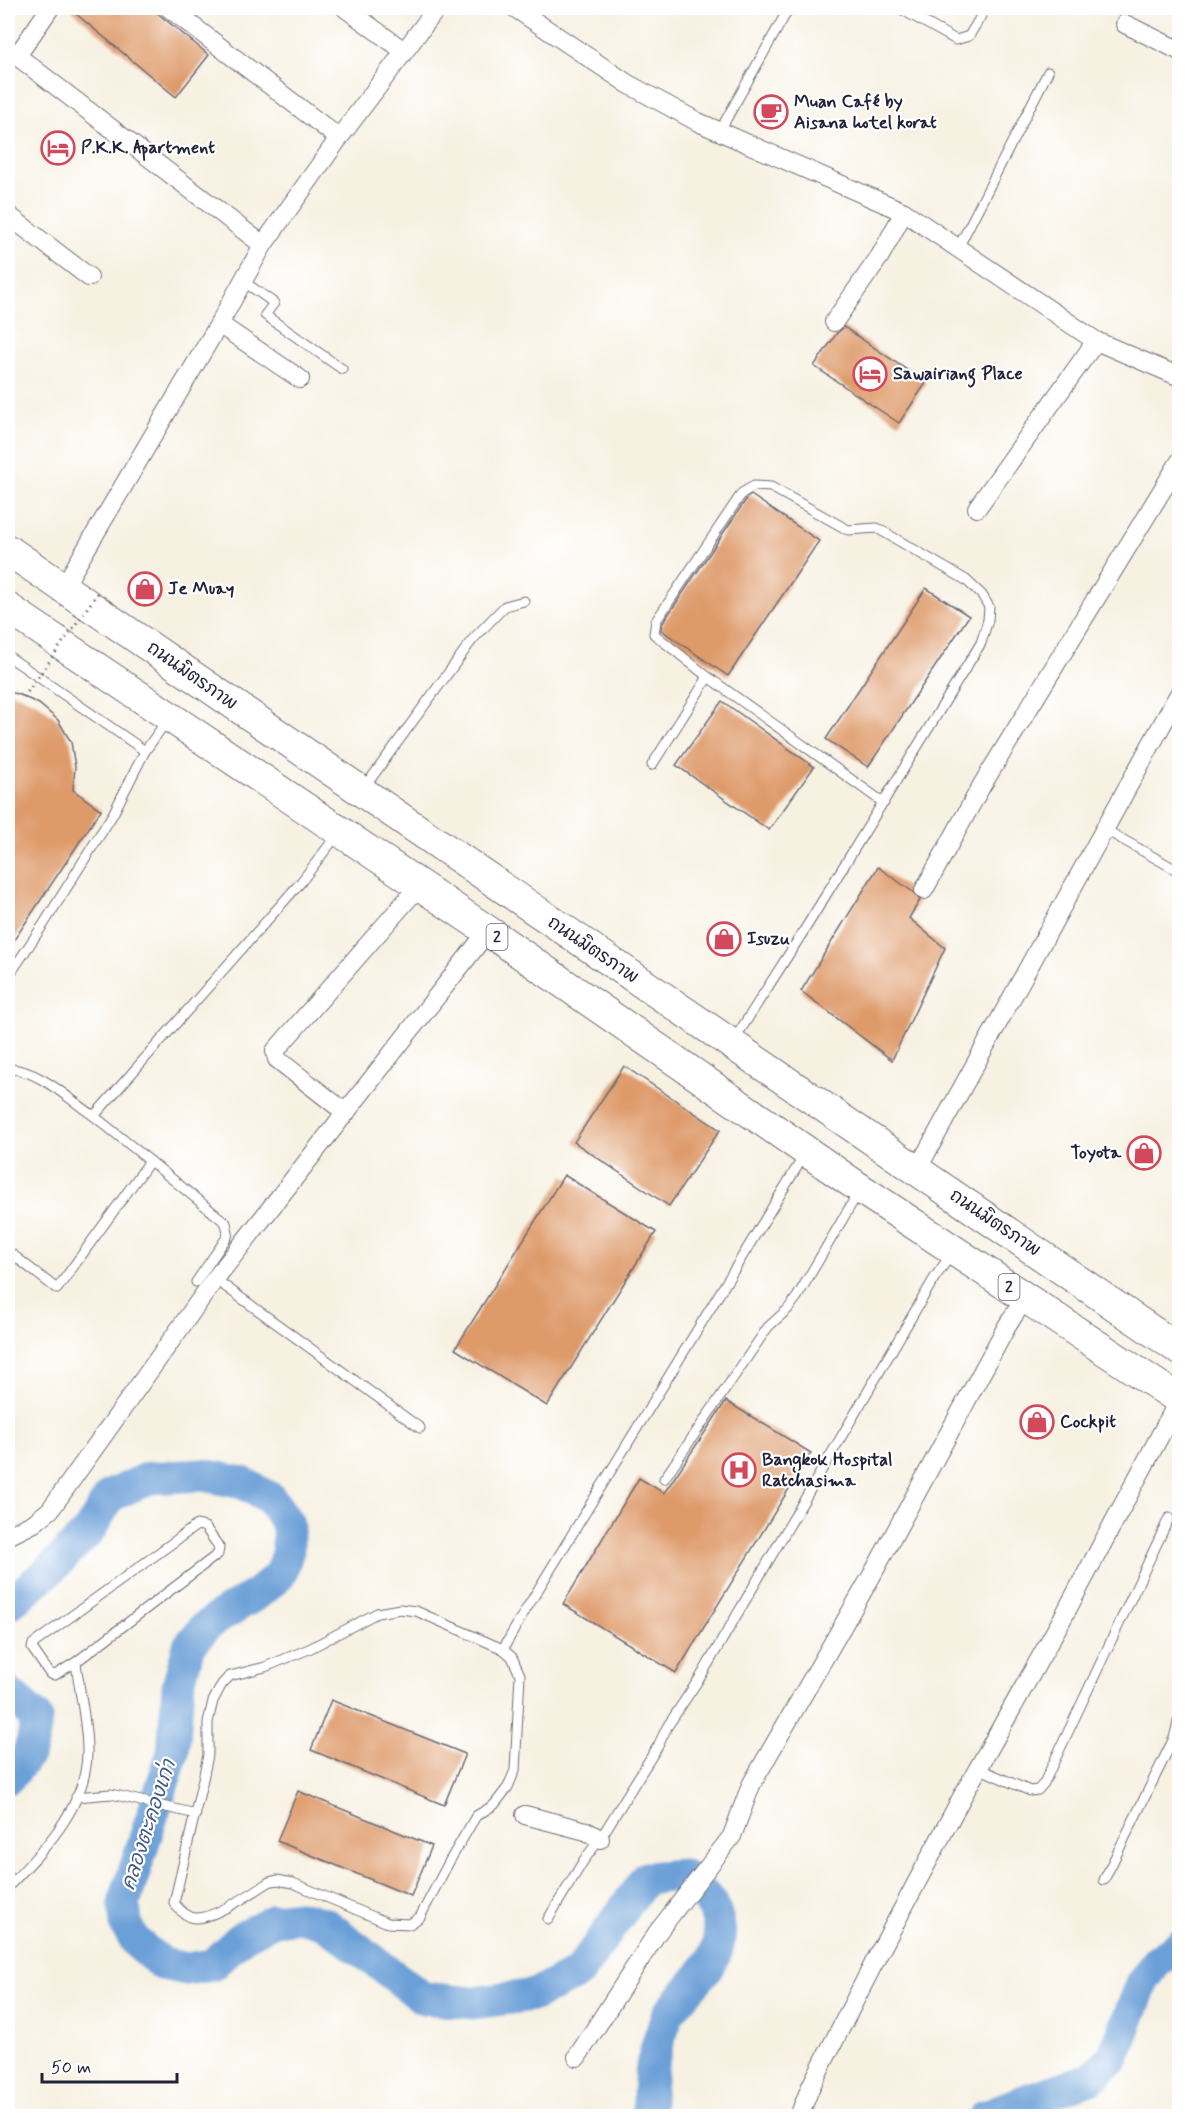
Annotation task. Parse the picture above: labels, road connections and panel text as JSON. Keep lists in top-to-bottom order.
{
  "streets": {
    "highway": ["ถนนมิตรภาพ", "2"]
  },
  "water": ["คลองตะคองเก่า"],
  "places": {
    "cafe": ["Muan Café by Aisana hotel korat"],
    "hotel": ["P.K.K. Apartment", "Sawairiang Place"],
    "shop": [
      "Je Muay",
      "Isuzu",
      "Toyota",
      "Cockpit"
    ],
    "hospital": ["Bangkok Hospital Ratchasima"]
  },
  "scale_bar": "50 m"
}
